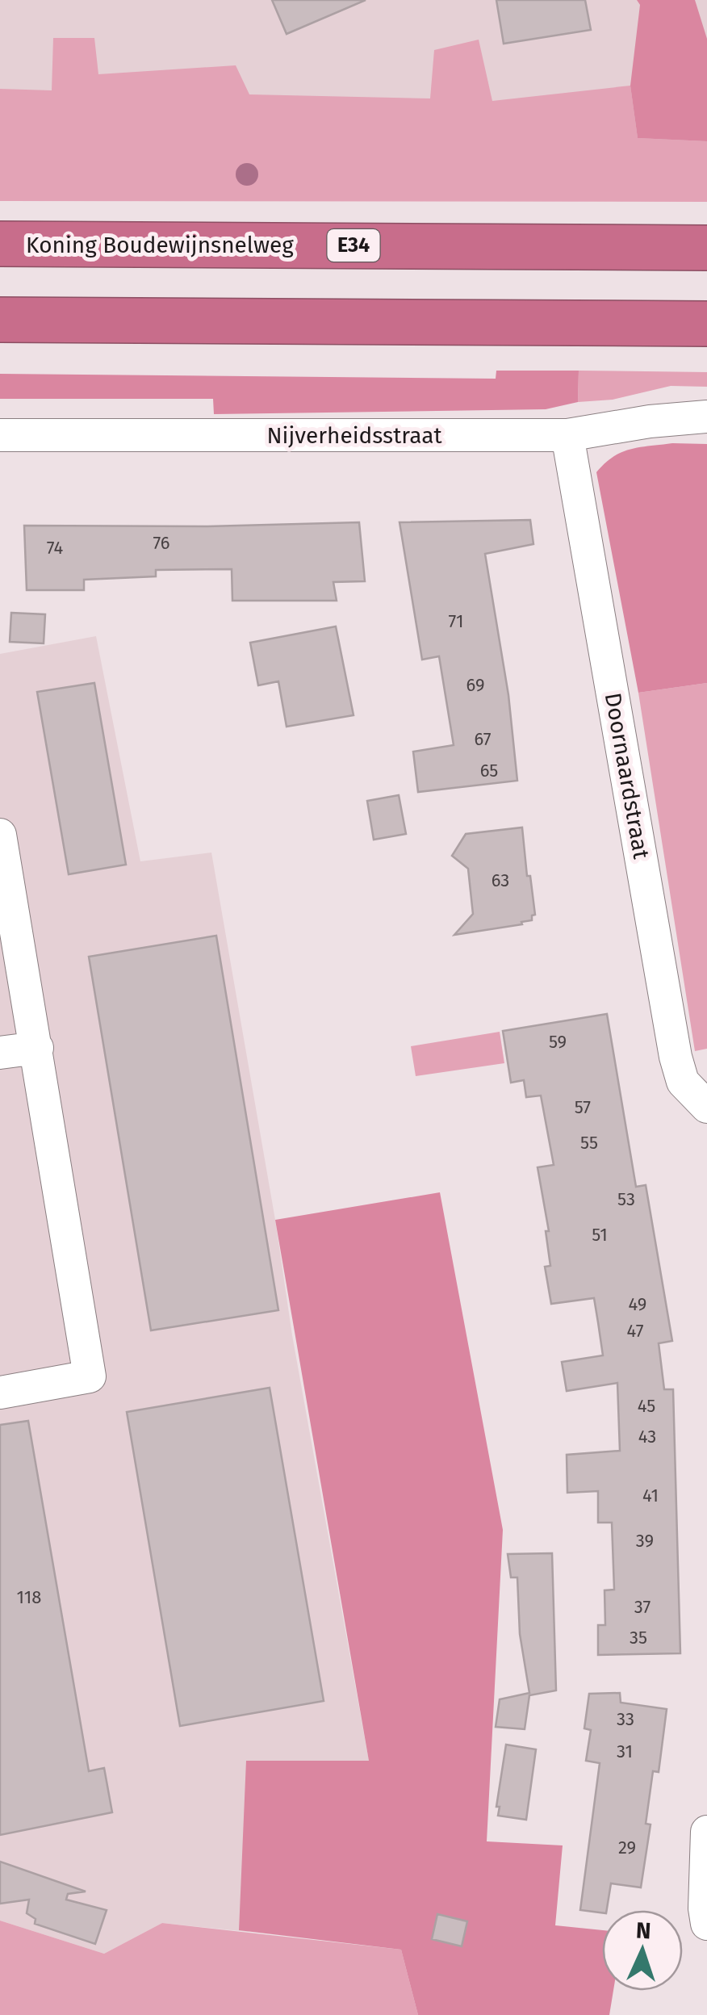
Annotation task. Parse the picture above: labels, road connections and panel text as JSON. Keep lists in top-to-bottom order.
{
  "streets": {
    "highway": ["Koning Boudewijnsnelweg", "E34"],
    "street": ["Nijverheidsstraat", "Doornaardstraat"]
  },
  "crossings": [
    ["Nijverheidsstraat", "Doornaardstraat"]
  ],
  "house_numbers": [
    "76",
    "74",
    "71",
    "69",
    "67",
    "65",
    "63",
    "59",
    "57",
    "55",
    "53",
    "51",
    "49",
    "47",
    "45",
    "43",
    "41",
    "39",
    "118",
    "37",
    "35",
    "33",
    "31",
    "29"
  ],
  "north": "top"
}
